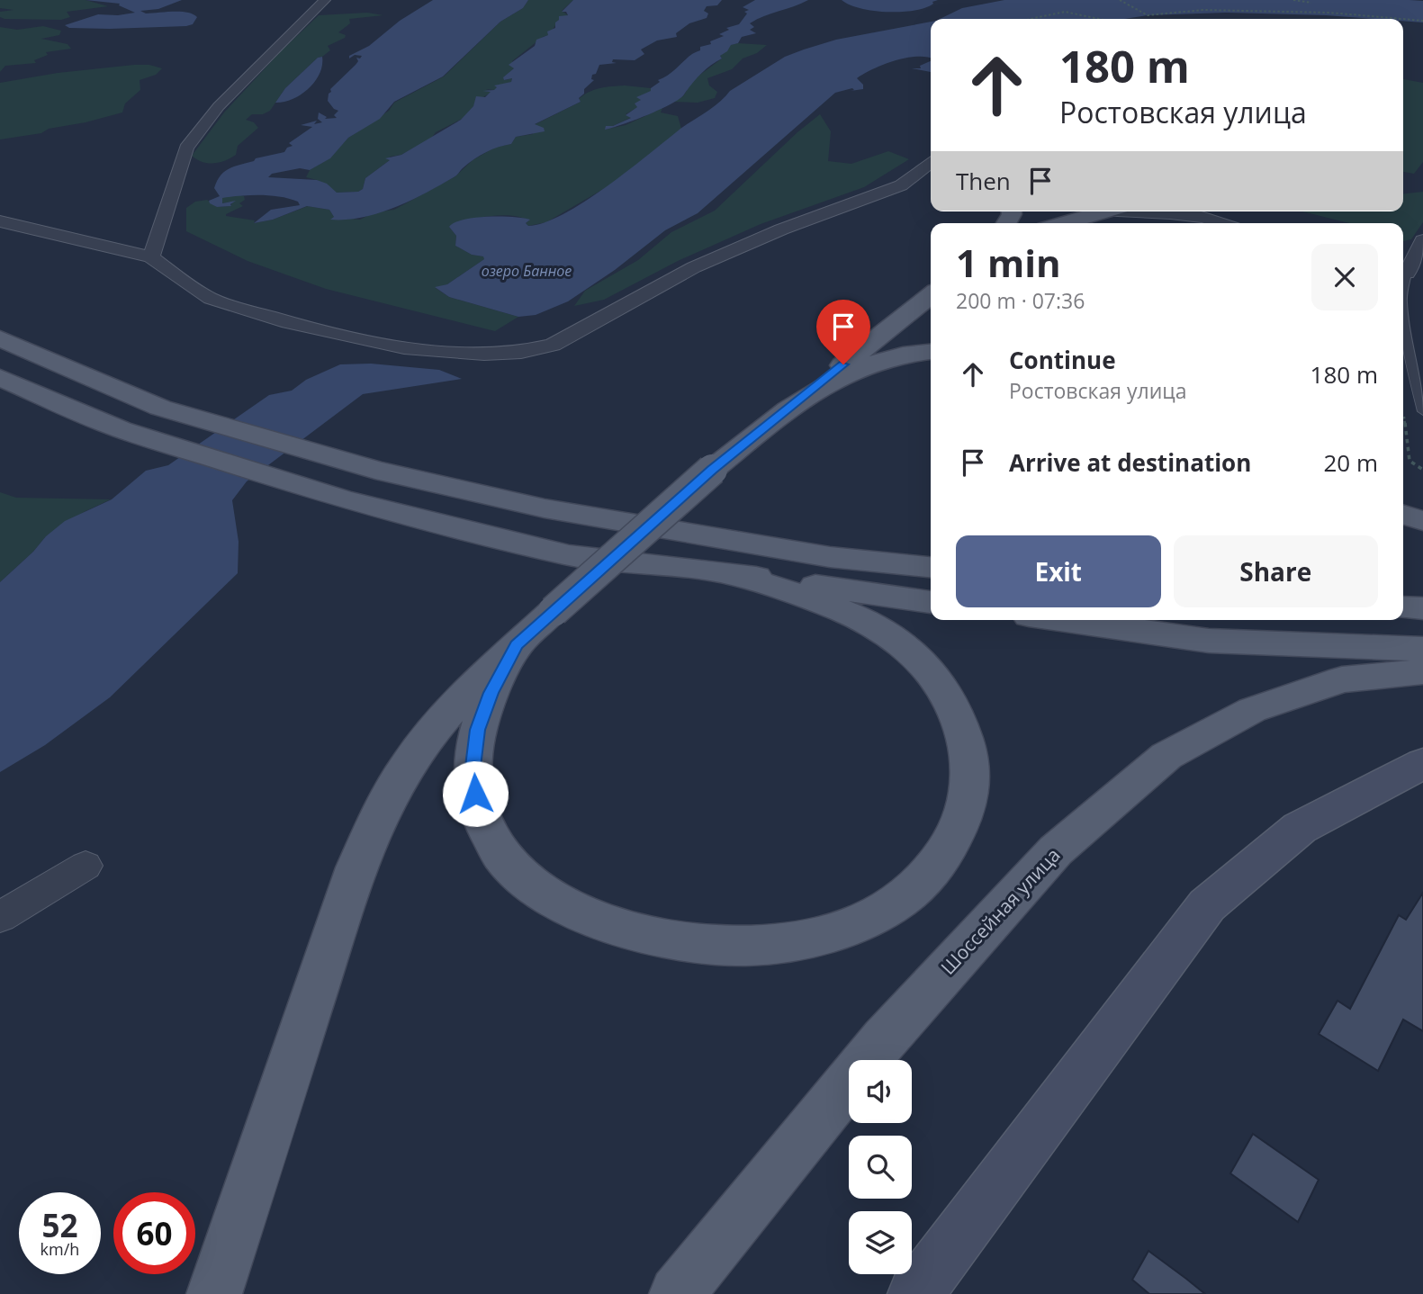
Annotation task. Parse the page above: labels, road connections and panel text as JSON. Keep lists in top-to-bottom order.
{
  "streets": {
    "main road": ["Шоссейная улица"]
  },
  "water": ["озеро Банное"],
  "page": {
    "turn": ["180 m", "Ростовская улица"],
    "then": "Then",
    "heading": ["1 min", "200 m · 07:36"],
    "list": [
      {
        "name": "Continue",
        "note": "Ростовская улица",
        "value": "180 m"
      },
      {
        "name": "Arrive at destination",
        "value": "20 m"
      }
    ],
    "buttons": ["Exit", "Share"],
    "speed": "52 km/h",
    "limit": "60"
  }
}
